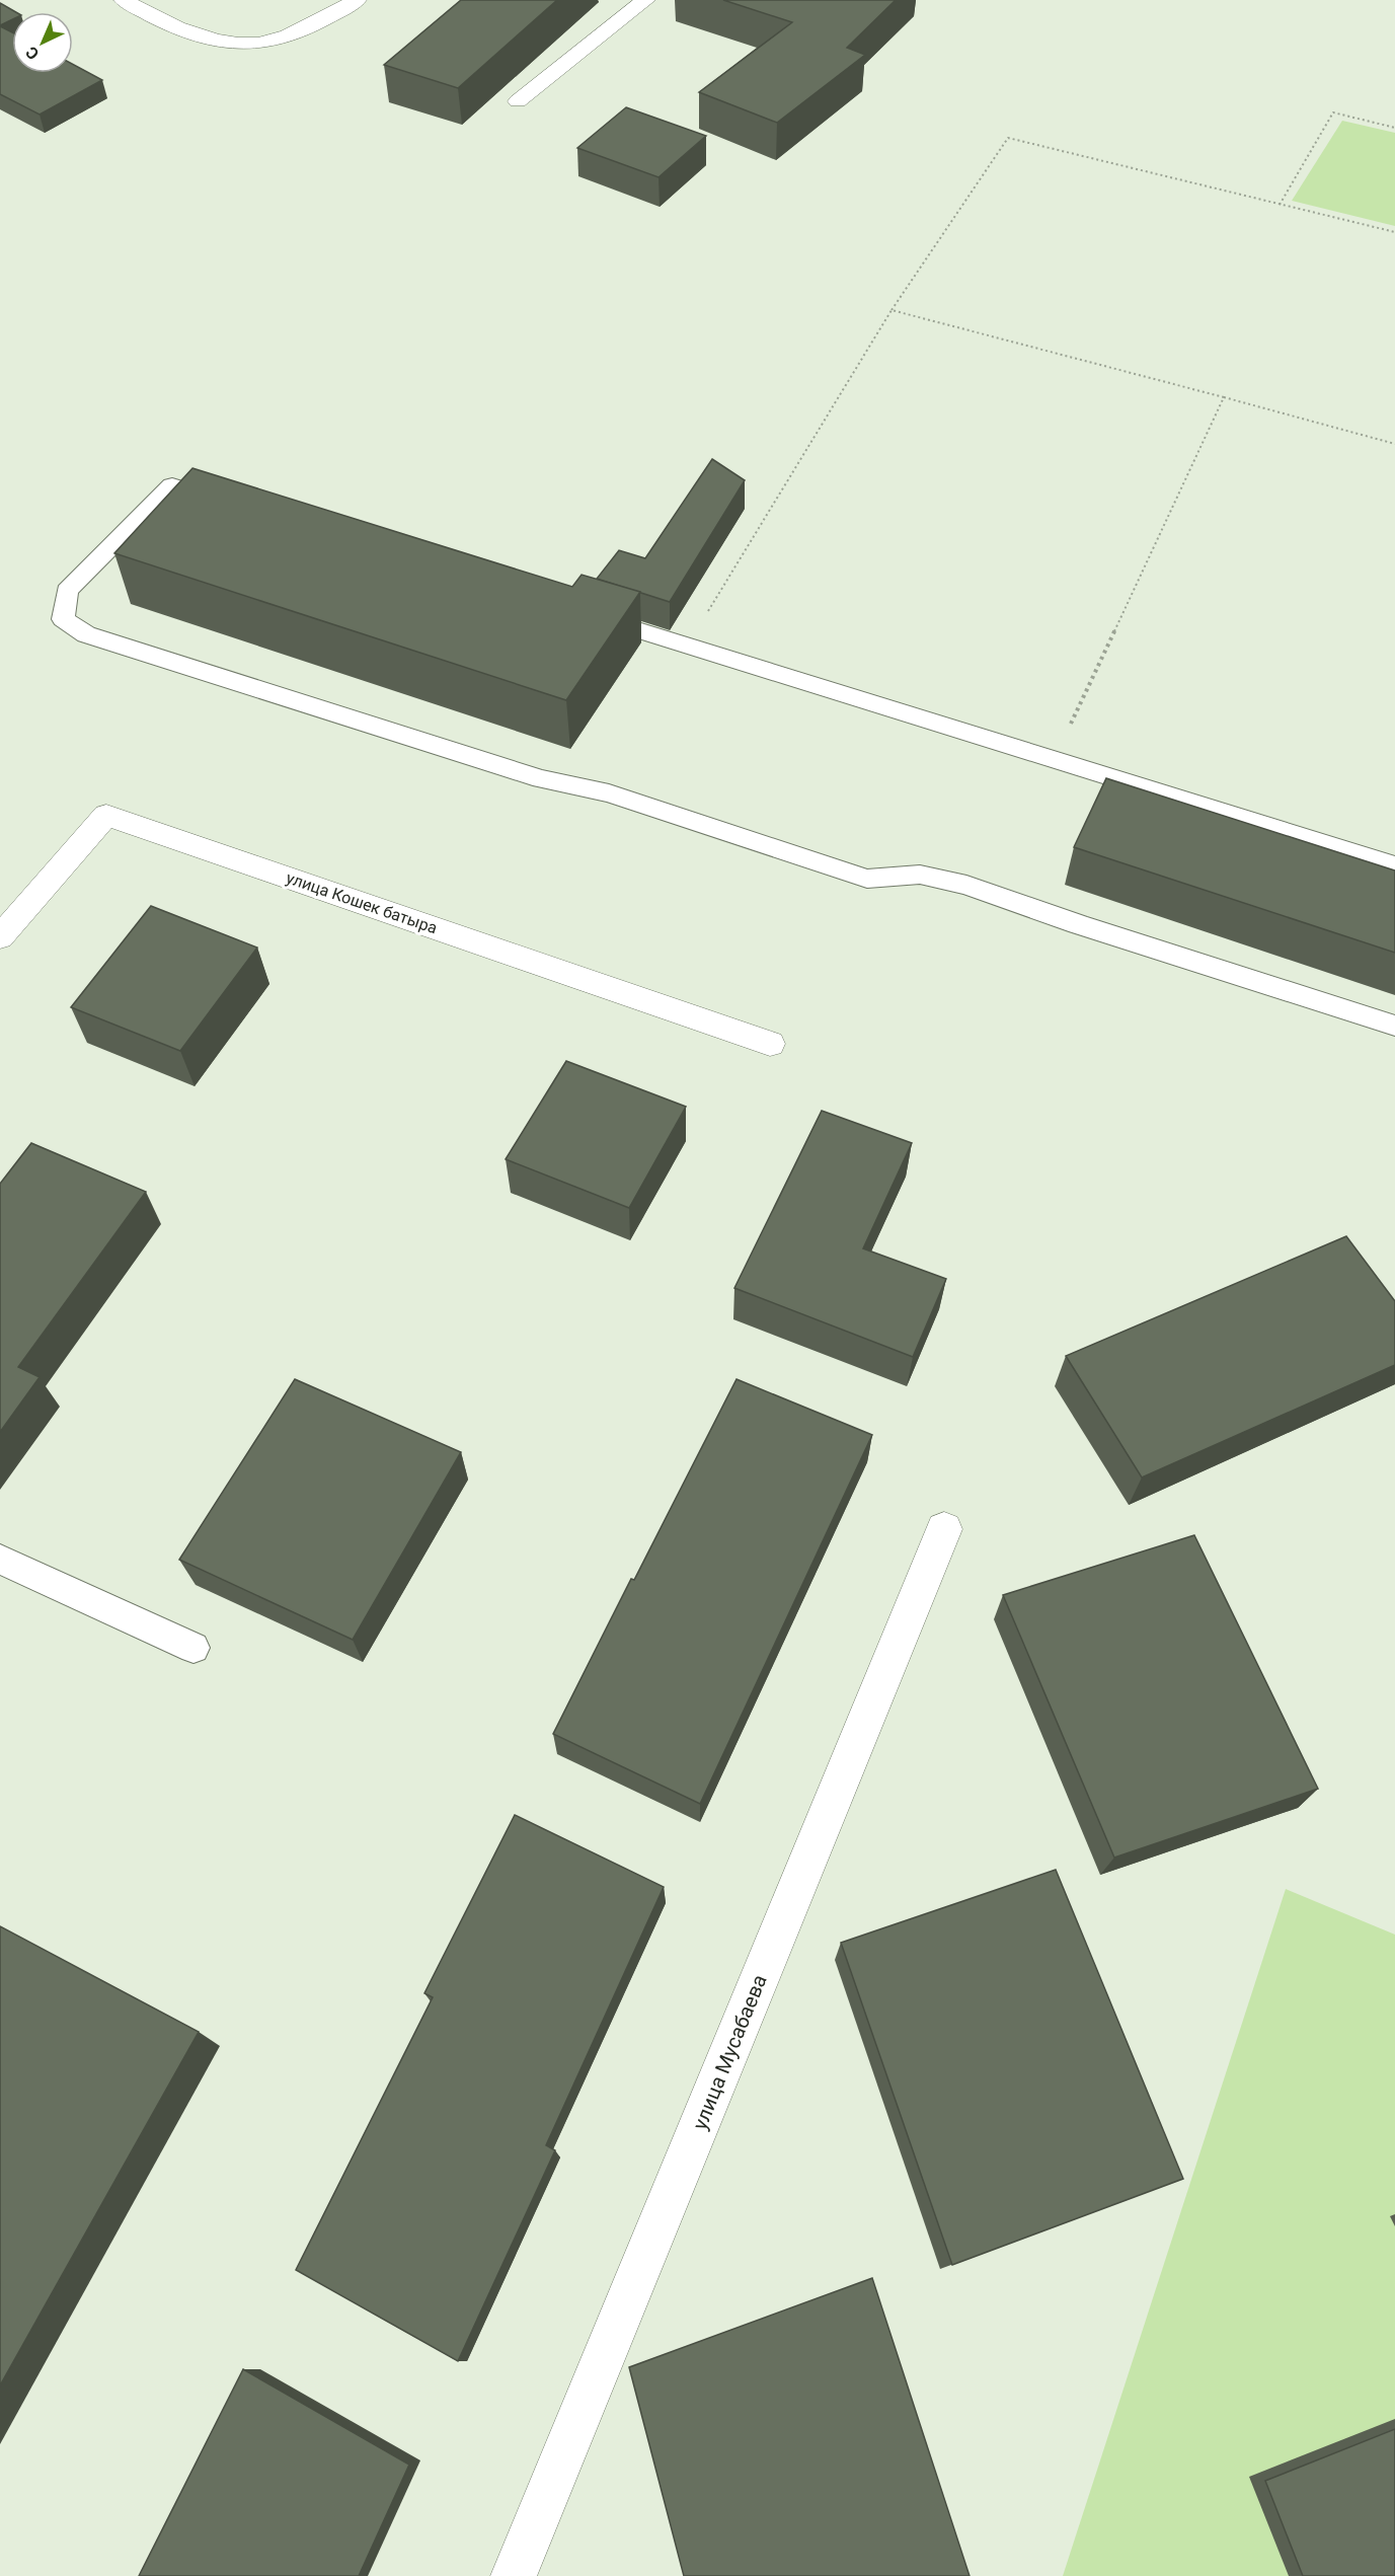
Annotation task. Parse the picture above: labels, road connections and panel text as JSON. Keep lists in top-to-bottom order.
{
  "streets": {
    "street": ["улица Кошек батыра", "улица Мусабаева"]
  },
  "north": "bottom left"
}
